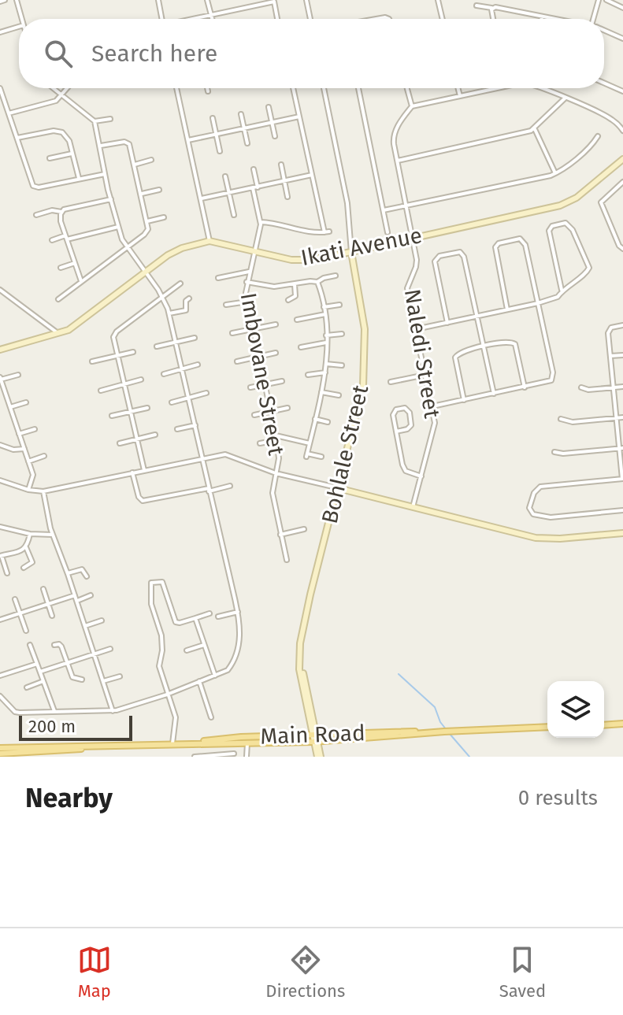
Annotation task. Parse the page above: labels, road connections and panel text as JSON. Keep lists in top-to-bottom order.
{
  "streets": {
    "main road": ["Main Road"],
    "street": [
      "Ikati Avenue",
      "Naledi Street",
      "Imbovane Street",
      "Bohlale Street"
    ]
  },
  "crossings": [
    ["Ikati Avenue", "Naledi Street"],
    ["Ikati Avenue", "Imbovane Street"],
    ["Ikati Avenue", "Bohlale Street"],
    ["Bohlale Street", "Main Road"]
  ],
  "scale_bar": "200 m",
  "page": {
    "search": "Search here",
    "scale": "200 m",
    "heading": ["Nearby", "0 results"],
    "nav": ["Map", "Directions", "Saved"]
  }
}
